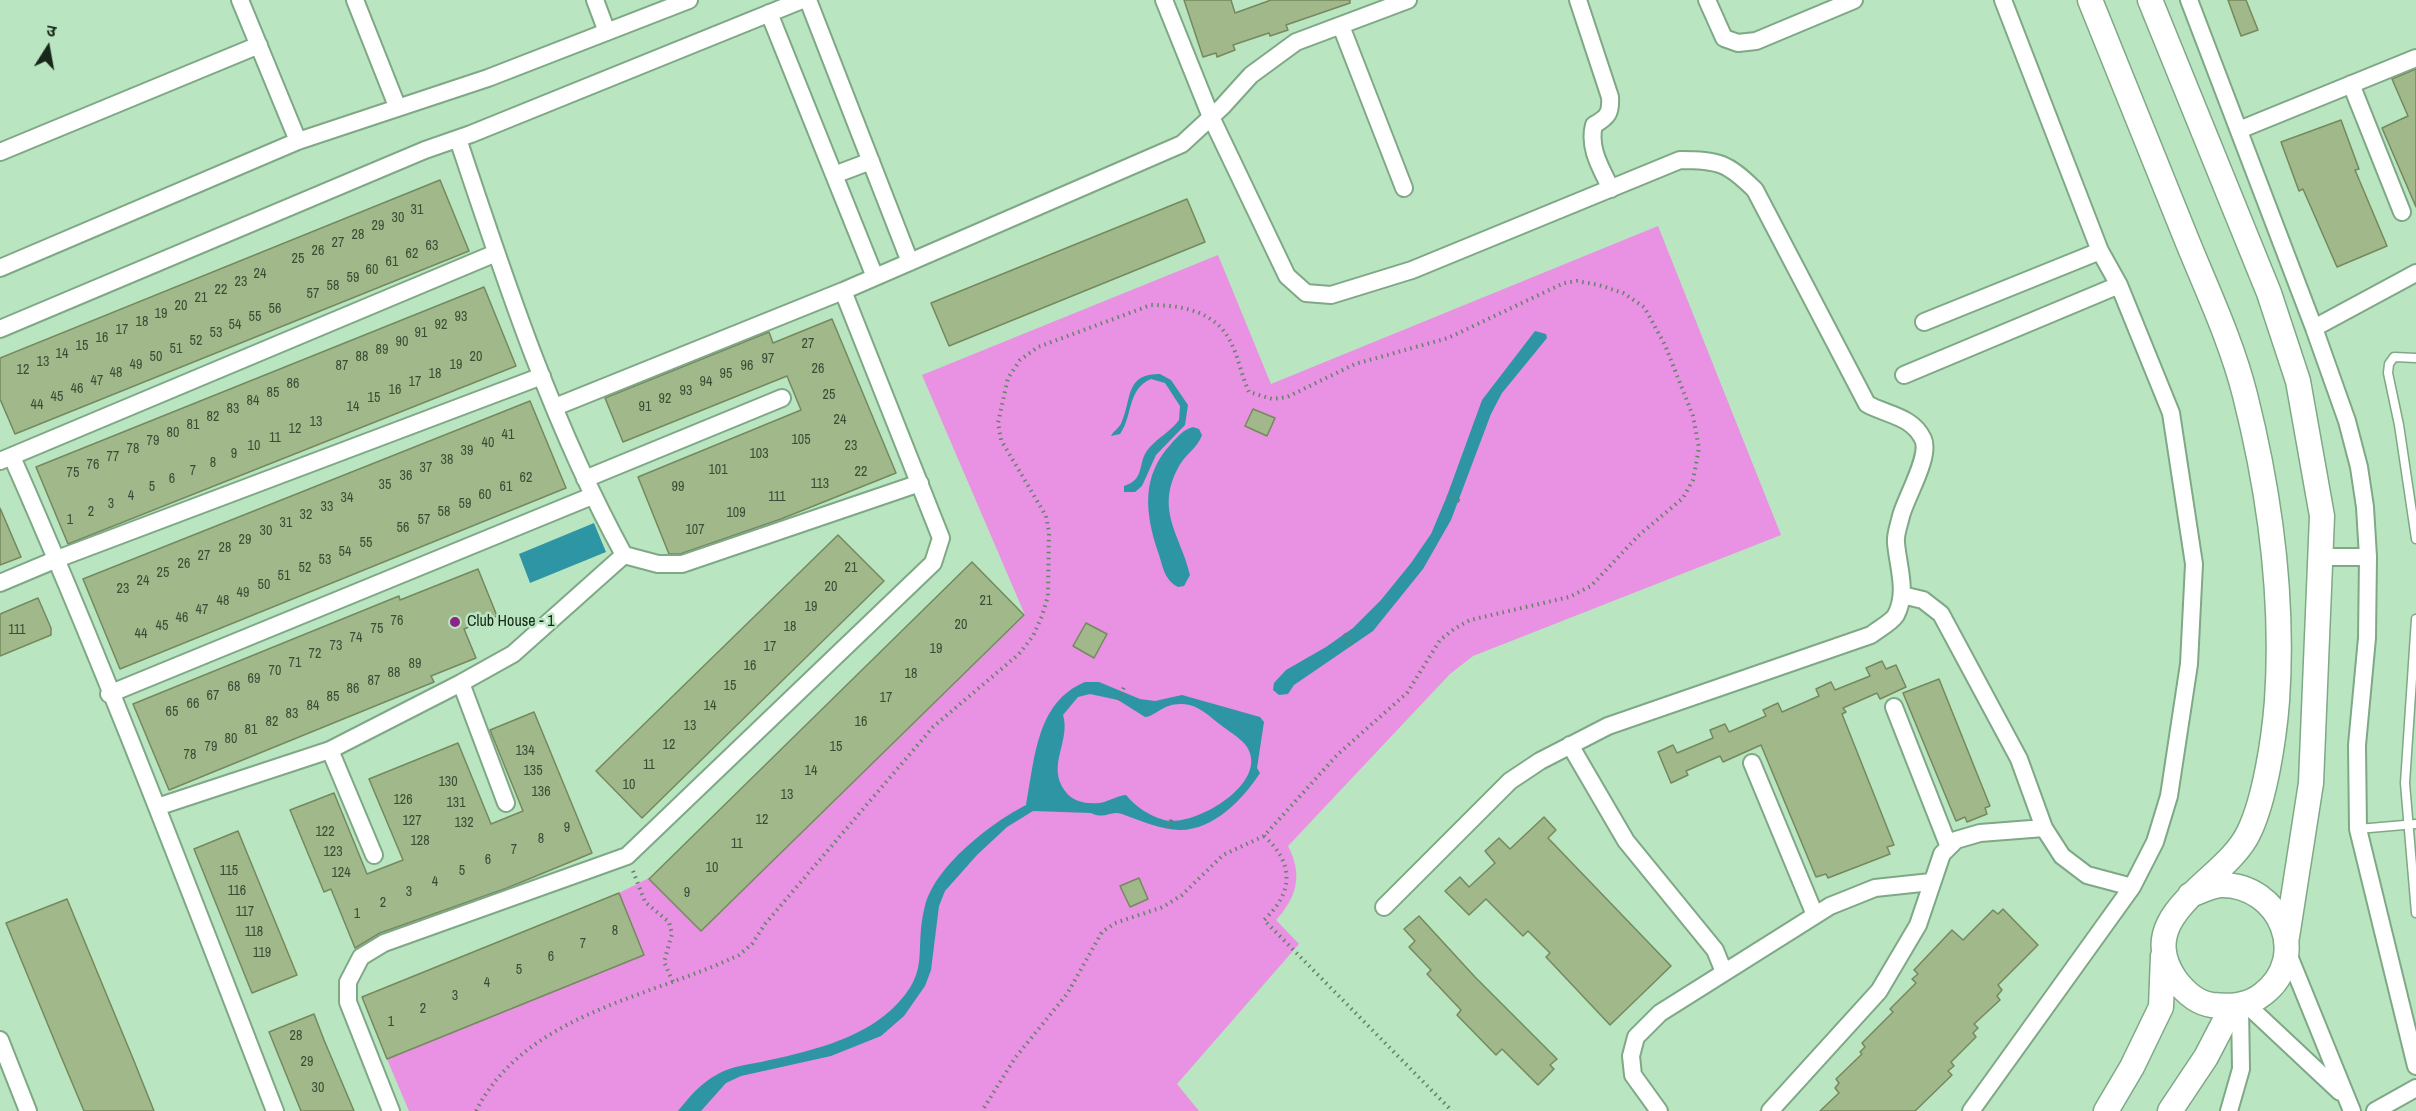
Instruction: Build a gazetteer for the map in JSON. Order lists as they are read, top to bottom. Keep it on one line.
{"places":["Club House - 1"],"house_numbers":["31","30","29","28","27","63","26","62","25","61","60","24","59","23","58","22","57","21","20","56","19","55","93","18","54","92","17","53","91","16","52","90","27","15","51","89","14","50","88","20","97","13","49","19","87","96","26","12","48","18","95","47","17","94","86","46","16","93","85","25","45","15","92","84","44","14","91","83","82","24","13","81","12","80","41","11","105","79","40","10","23","78","39","9","103","77","38","8","76","37","101","7","22","75","36","62","6","113","35","5","61","99","60","4","111","34","3","59","33","2","58","109","32","1","57","31","56","107","30","29","55","28","54","27","53","26","52","21","25","51","24","50","20","23","49","48","21","19","47","46","76","20","45","18","75","111","44","74","73","17","19","72","71","89","16","70","88","18","69","87","15","68","86","67","85","17","66","84","14","65","83","82","16","13","81","80","12","79","15","134","78","11","135","14","130","10","136","13","126","131","12","127","132","9","122","8","128","11","7","123","6","10","115","5","124","4","116","3","9","2","117","1","8","118","7","119","6","5","4","3","2","1","28","29","30"],"north":"top"}
